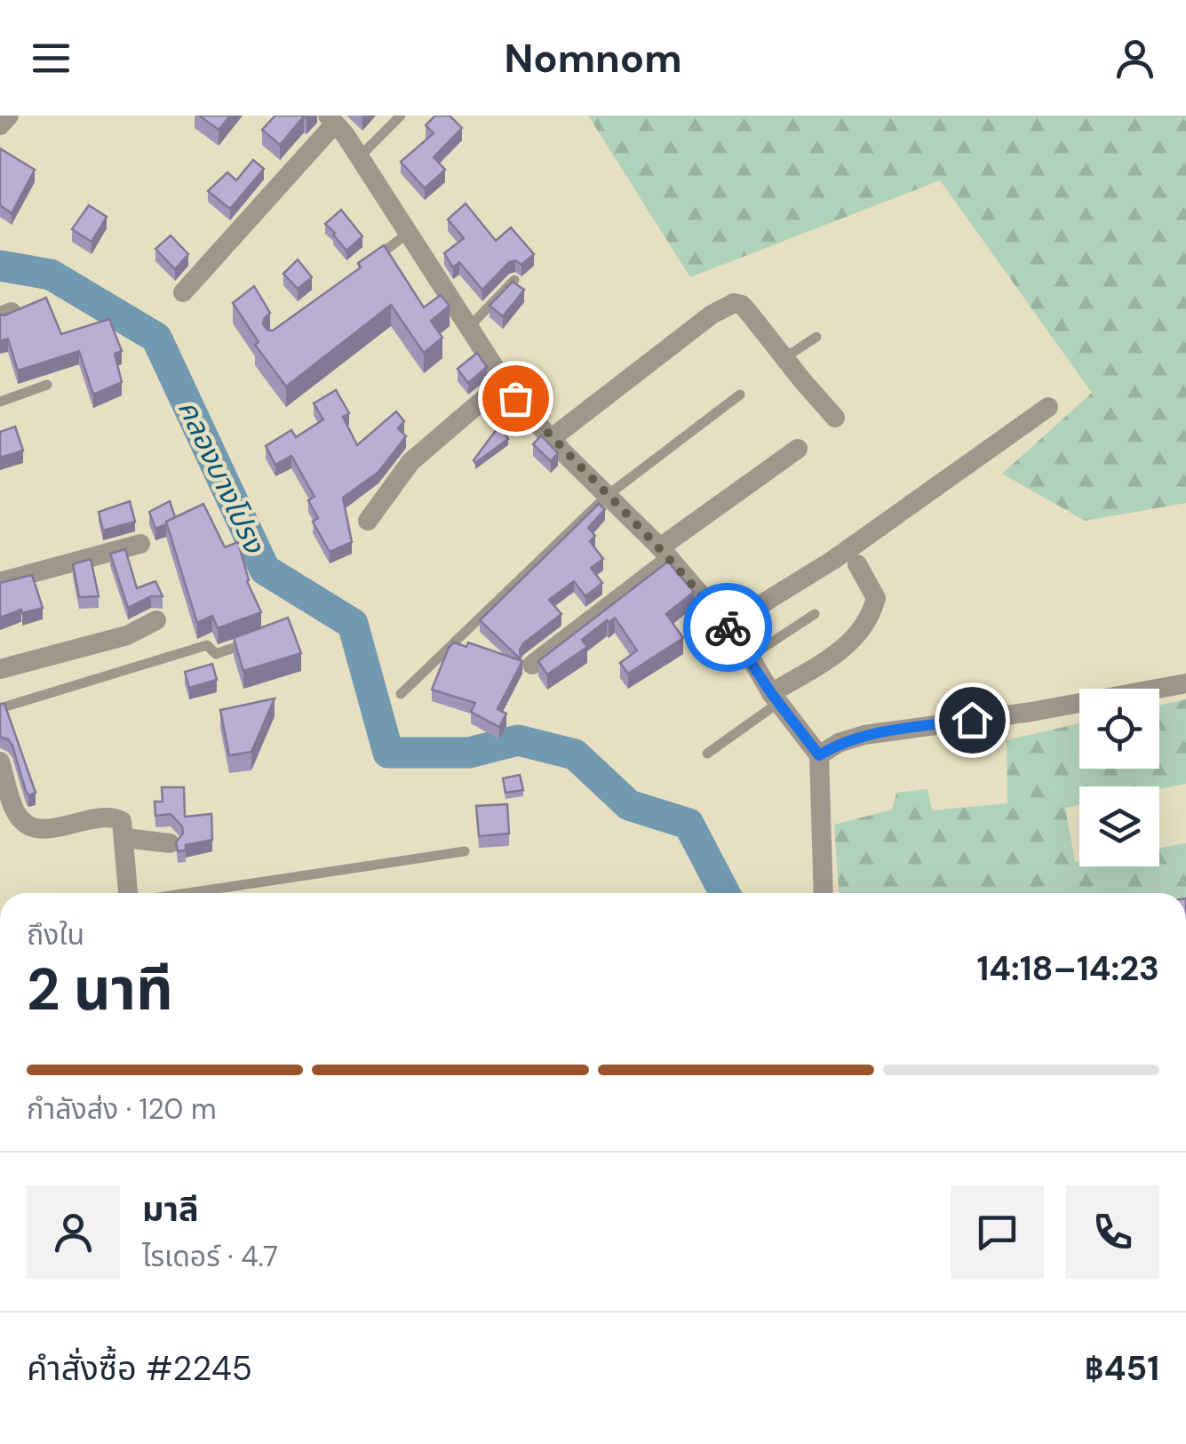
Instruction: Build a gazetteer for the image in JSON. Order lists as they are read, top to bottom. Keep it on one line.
{"water":["คลองบางโปรง"],"page":{"header":"Nomnom","heading":["2 นาที","ถึงใน","14:18–14:23"],"panel":["มาลี","ไรเดอร์ · 4.7","คำสั่งซื้อ #2245","฿451"],"bar":"กำลังส่ง · 120 m"}}
